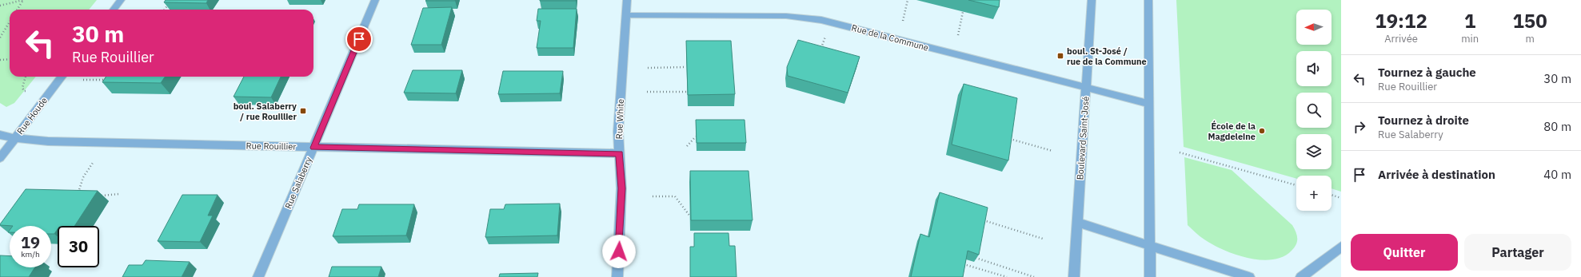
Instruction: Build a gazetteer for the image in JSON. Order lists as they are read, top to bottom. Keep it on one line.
{"streets":{"street":["Rue de la Commune","Rue Houde","Rue White","Boulevard Saint-José","Rue Rouillier","Rue Salaberry"]},"crossings":[["Rue de la Commune","Rue White"],["Rue de la Commune","Boulevard Saint-José"],["Rue Houde","Rue Rouillier"],["Rue White","Rue Rouillier"],["Rue Rouillier","Rue Salaberry"]],"places":{"transit":["boul. St-José / rue de la Commune","boul. Salaberry / rue Rouillier"],"other":["École de la Magdeleine"]},"north":"left","page":{"eta":["19:12","Arrivée","1","min","150","m"],"map_buttons":"+","turn":["30 m","Rue Rouillier"],"list":[{"name":"Tournez à gauche","note":"Rue Rouillier","value":"30 m"},{"name":"Tournez à droite","note":"Rue Salaberry","value":"80 m"},{"name":"Arrivée à destination","value":"40 m"}],"speed":"19 km/h","limit":"30","buttons":["Quitter","Partager"]}}
